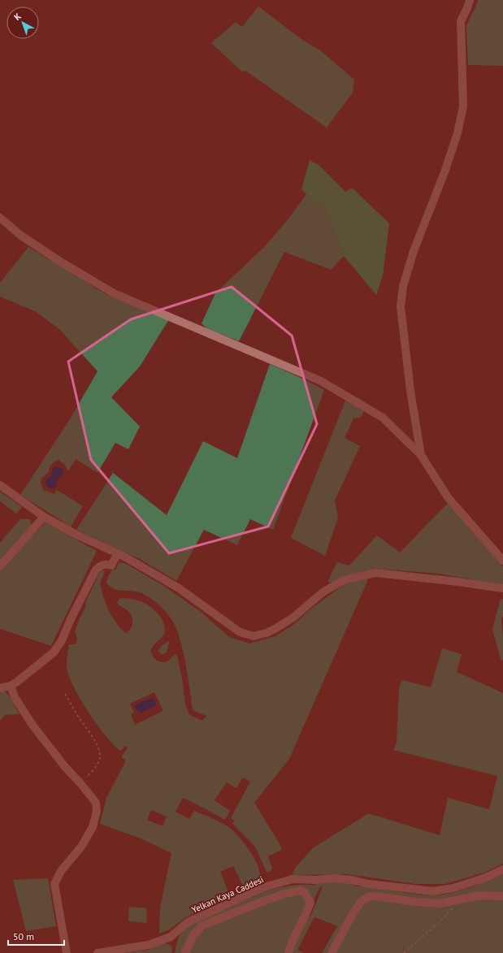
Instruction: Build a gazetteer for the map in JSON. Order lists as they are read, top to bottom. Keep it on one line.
{"streets":{"street":["Yelkan Kaya Caddesi"]},"scale_bar":"50 m","north":"top left"}
